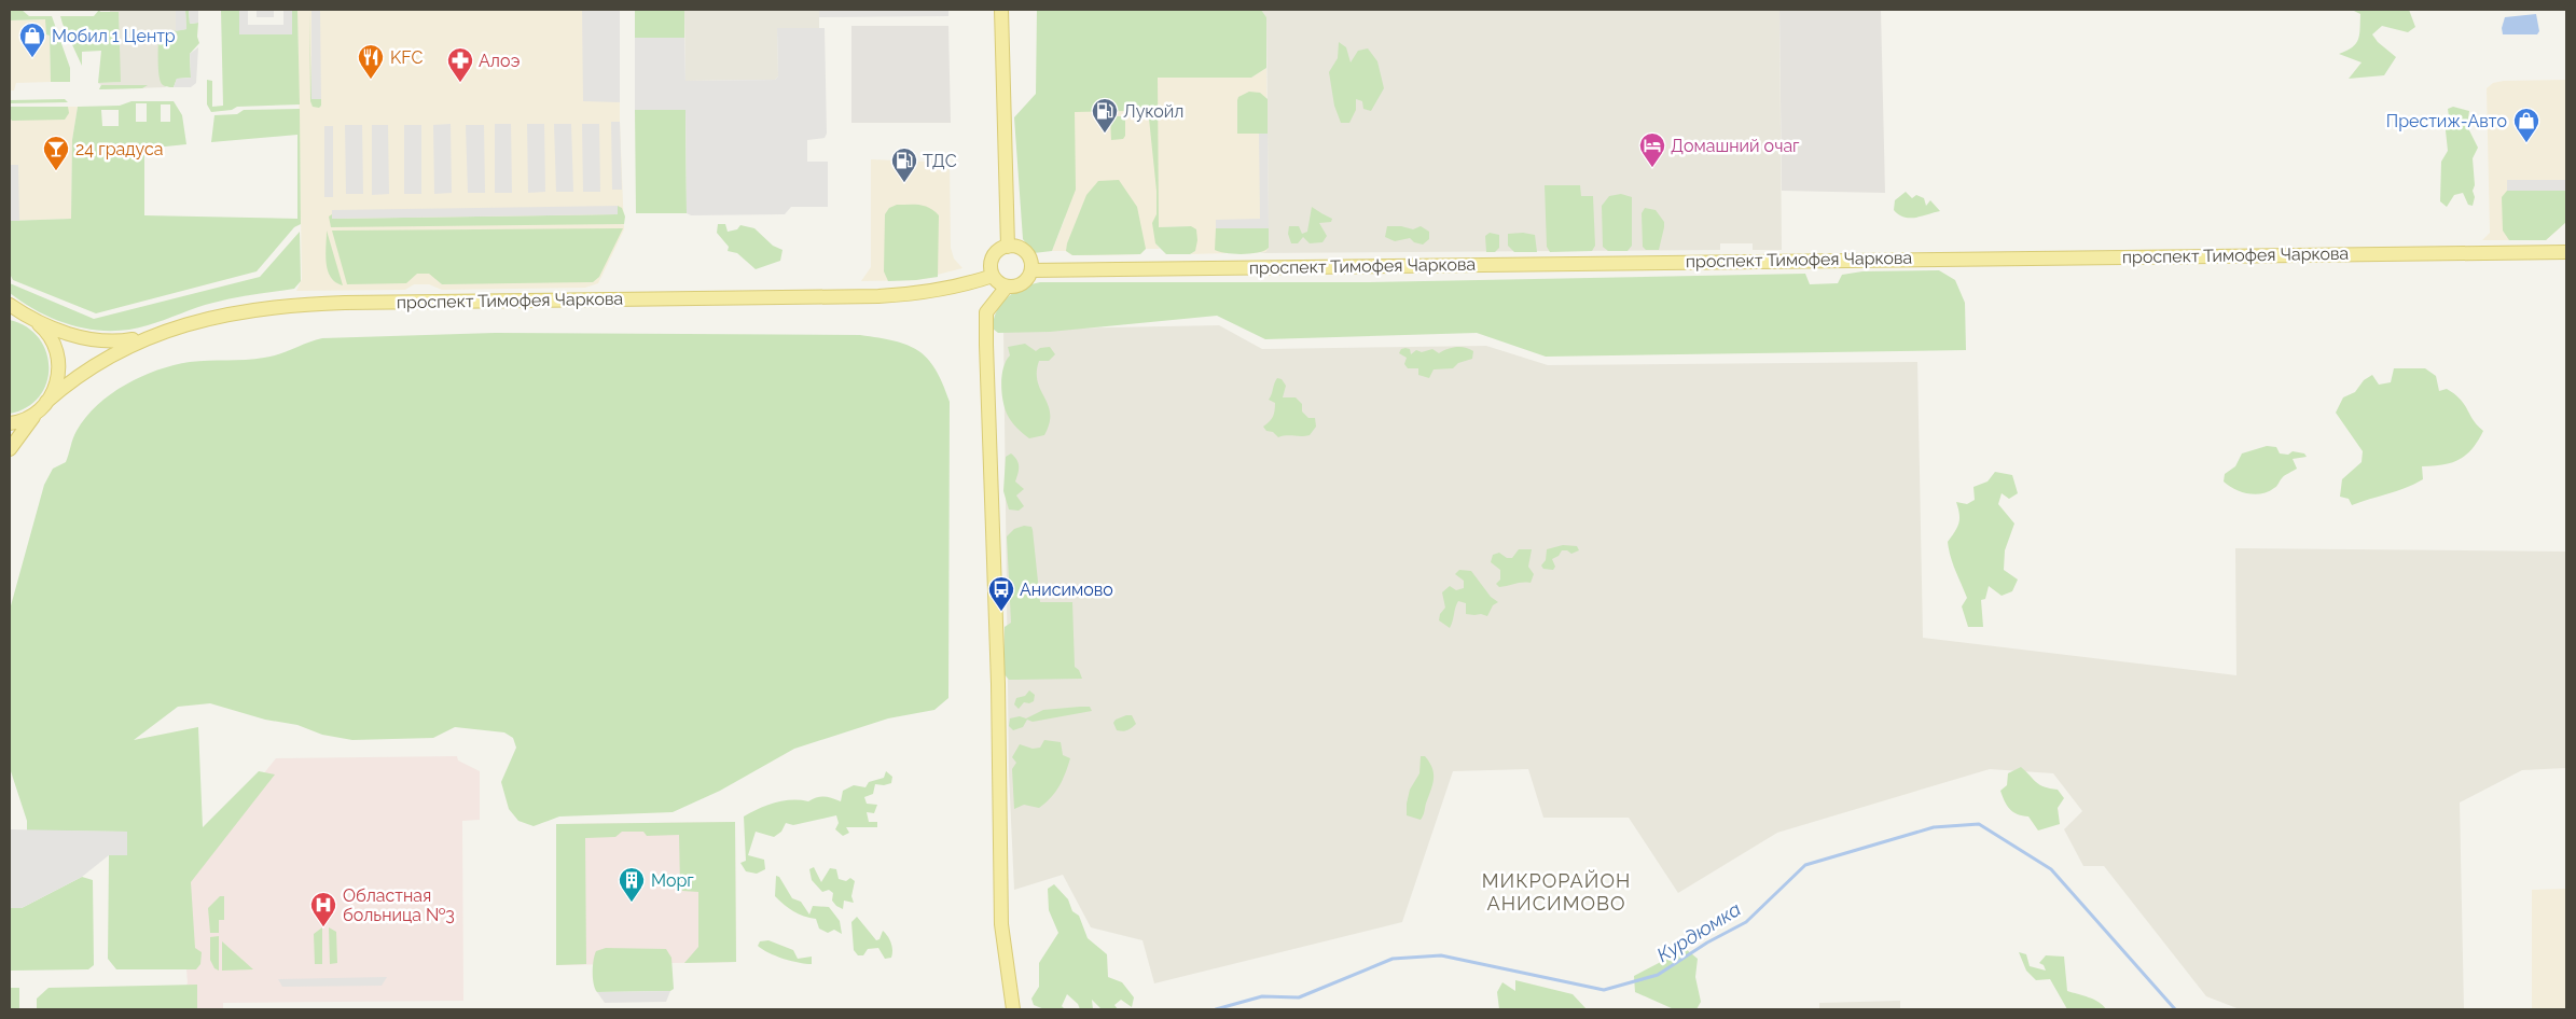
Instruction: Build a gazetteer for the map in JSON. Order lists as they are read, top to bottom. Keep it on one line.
{"streets":{"main road":["проспект Тимофея Чаркова"]},"districts":["МИКРОРАЙОН АНИСИМОВО"],"water":["Курдюмка"],"places":{"shop":["Мобил 1 Центр","Престиж-Авто"],"restaurant":["KFC"],"pharmacy":["Алоэ"],"fuel station":["Лукойл","ТДС"],"hotel":["Домашний очаг"],"bar":["24 градуса"],"bus stop":["Анисимово"],"building":["Морг"],"hospital":["Областная больница №3"]}}
